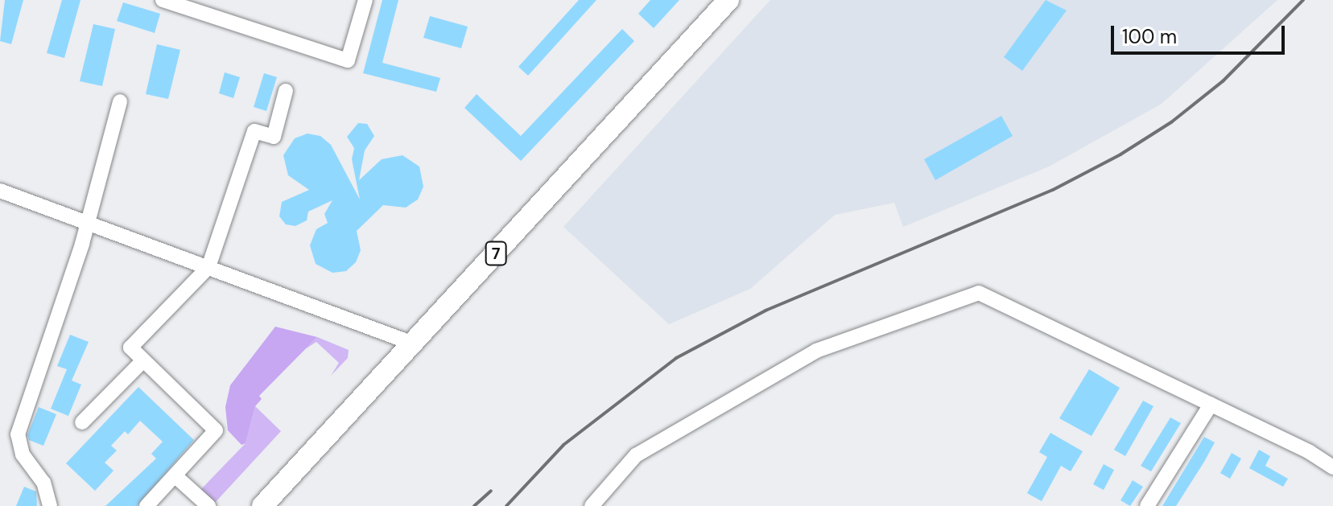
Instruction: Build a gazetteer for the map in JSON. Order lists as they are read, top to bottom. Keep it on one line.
{"streets":{"highway":["7"]},"scale_bar":"100 m"}
